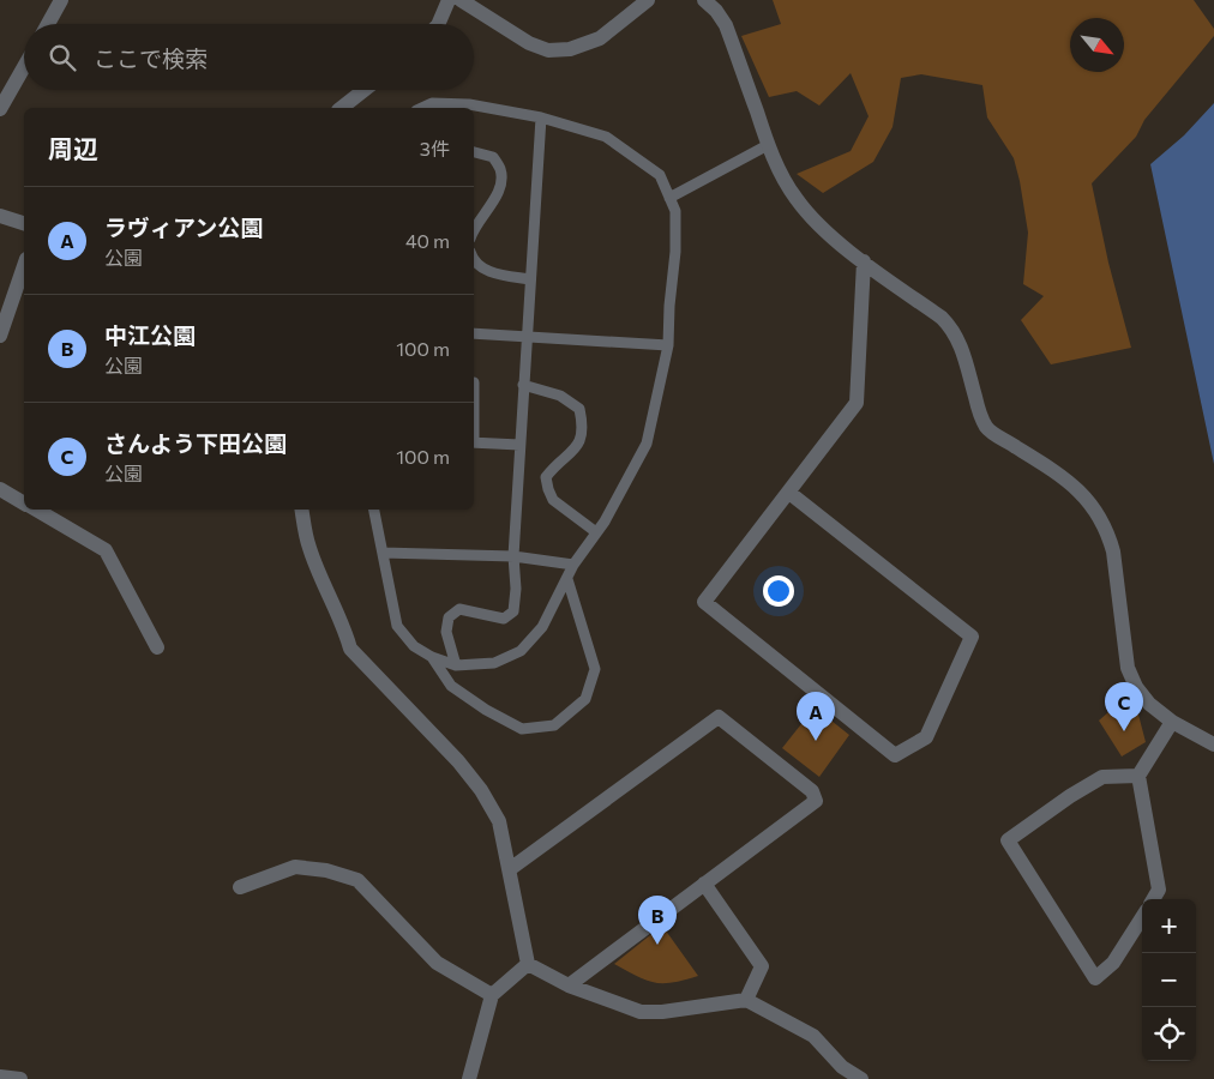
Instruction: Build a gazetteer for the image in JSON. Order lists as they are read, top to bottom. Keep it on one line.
{"north":"bottom right","page":{"search":"ここで検索","heading":["周辺","3件"],"list":[{"mark":"A","name":"ラヴィアン公園","note":"公園","value":"40 m"},{"mark":"B","name":"中江公園","note":"公園","value":"100 m"},{"mark":"C","name":"さんよう下田公園","note":"公園","value":"100 m"}],"pins":["C","A","B"],"map_buttons":["+","−"]}}
